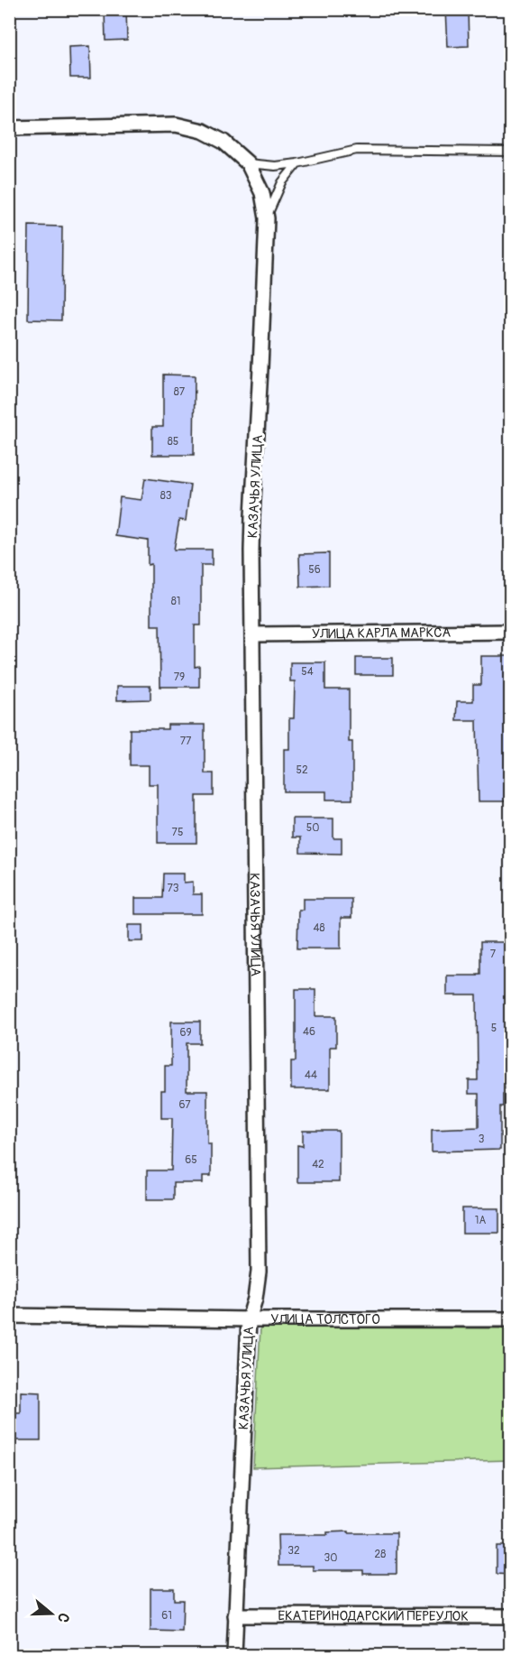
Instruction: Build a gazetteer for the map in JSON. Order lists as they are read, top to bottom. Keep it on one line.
{"streets":{"street":["КАЗАЧЬЯ УЛИЦА","УЛИЦА КАРЛА МАРКСА","УЛИЦА ТОЛСТОГО","ЕКАТЕРИНОДАРСКИЙ ПЕРЕУЛОК"]},"crossings":[["КАЗАЧЬЯ УЛИЦА","УЛИЦА КАРЛА МАРКСА"],["КАЗАЧЬЯ УЛИЦА","УЛИЦА ТОЛСТОГО"],["КАЗАЧЬЯ УЛИЦА","ЕКАТЕРИНОДАРСКИЙ ПЕРЕУЛОК"]],"house_numbers":["87","85","83","56","81","54","79","77","52","50","75","73","48","7","5","46","69","44","67","3","65","42","1А","32","28","30","61"],"north":"right"}
